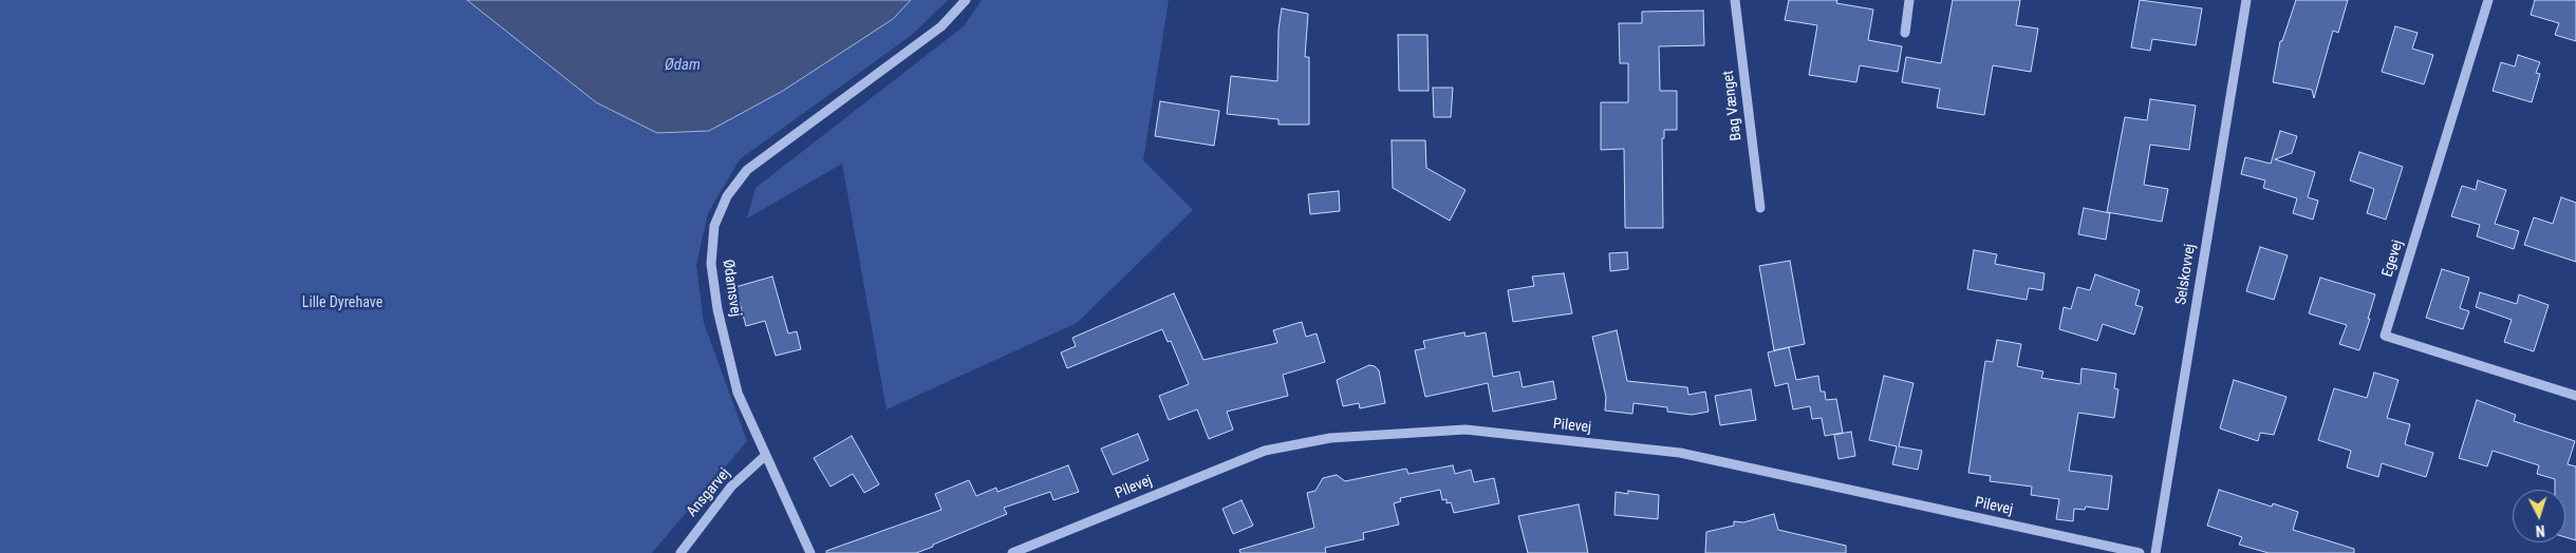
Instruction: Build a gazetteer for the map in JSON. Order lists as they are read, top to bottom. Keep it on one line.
{"streets":{"street":["Bag Vænget","Egevej","Selskovvej","Ødamsvej","Pilevej","Ansgarvej"]},"crossings":[["Ødamsvej","Ansgarvej"]],"water":["Ødam"],"parks":["Lille Dyrehave"],"north":"bottom"}
